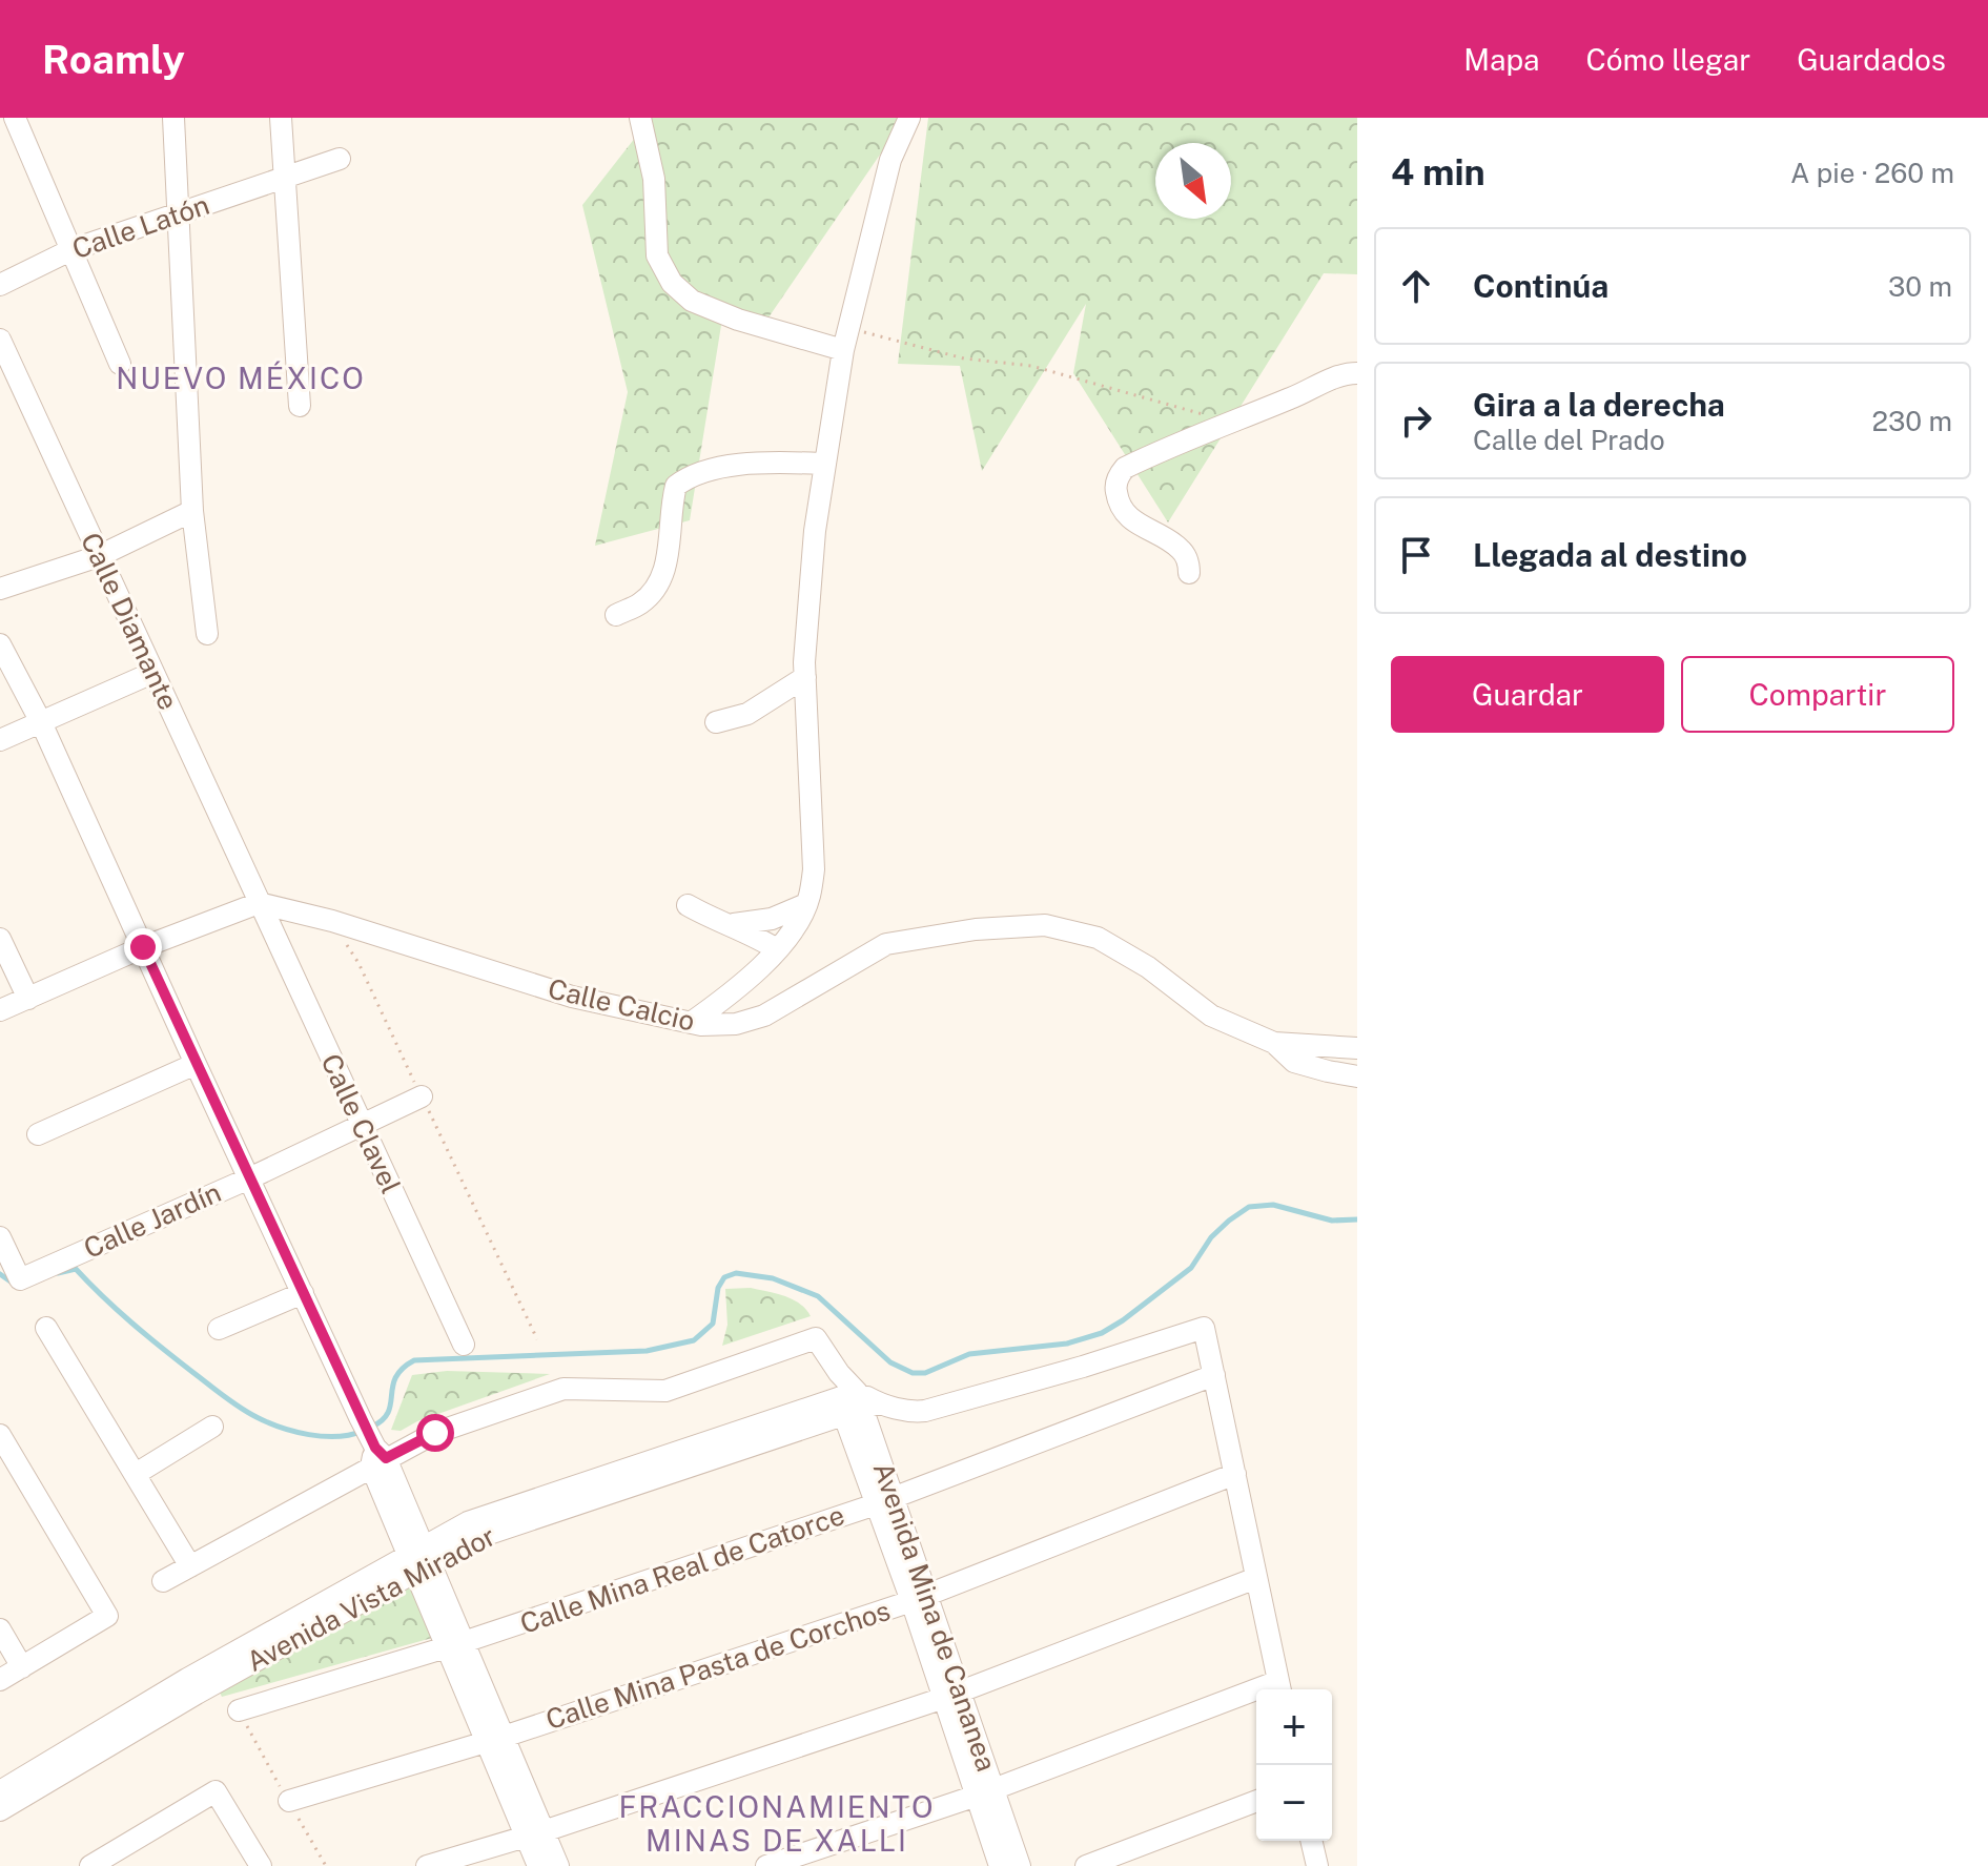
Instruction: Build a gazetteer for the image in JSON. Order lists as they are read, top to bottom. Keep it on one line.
{"streets":{"street":["Calle Latón","Calle Diamante","Calle Calcio","Calle Clavel","Calle Jardín","Calle Mina Real de Catorce","Avenida Vista Mirador","Avenida Mina de Cananea","Calle Mina Pasta de Corchos"]},"crossings":[["Calle Diamante","Calle Calcio"],["Calle Diamante","Calle Clavel"],["Calle Calcio","Calle Clavel"],["Calle Clavel","Calle Jardín"],["Calle Mina Real de Catorce","Avenida Mina de Cananea"],["Avenida Vista Mirador","Avenida Mina de Cananea"],["Avenida Mina de Cananea","Calle Mina Pasta de Corchos"]],"districts":["NUEVO MÉXICO","FRACCIONAMIENTO MINAS DE XALLI"],"north":"bottom right","page":{"header":"Roamly","nav":["Mapa","Cómo llegar","Guardados"],"heading":["4 min","A pie · 260 m"],"list":[["Continúa","30 m"],["Gira a la derecha","Calle del Prado","230 m"],"Llegada al destino"],"buttons":["Guardar","Compartir"],"map_buttons":["+","−"]}}
